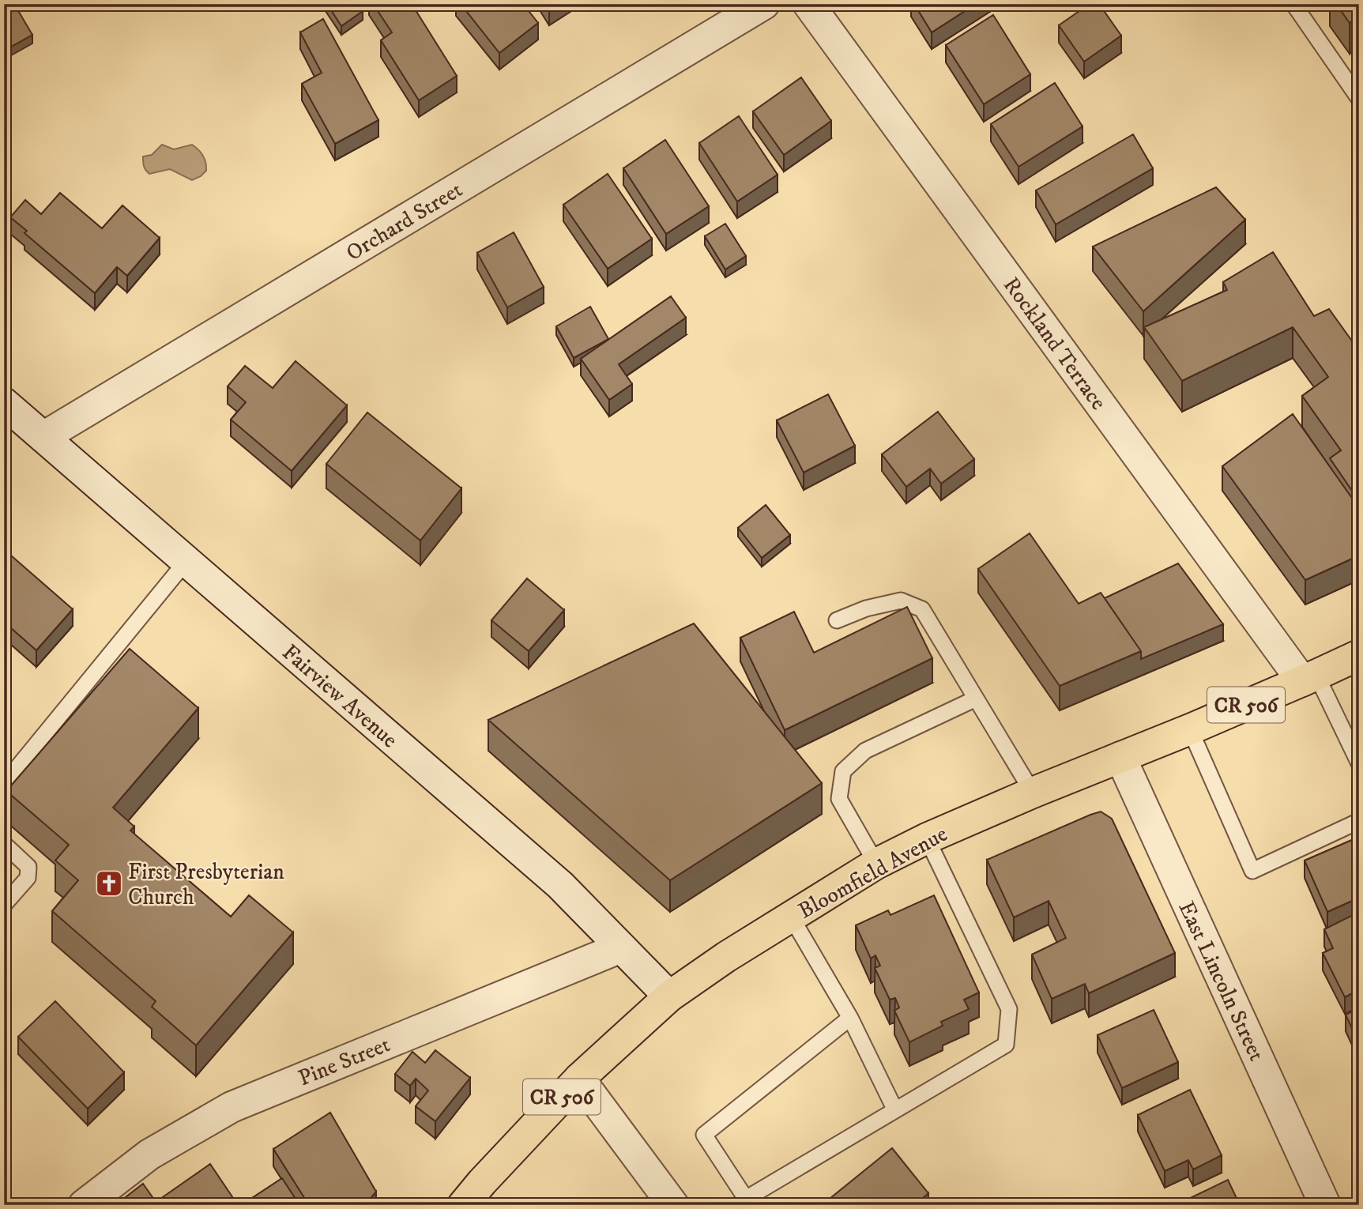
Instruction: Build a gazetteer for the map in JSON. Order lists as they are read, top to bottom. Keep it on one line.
{"streets":{"main road":["CR 506","Bloomfield Avenue"],"street":["Orchard Street","Rockland Terrace","Fairview Avenue","East Lincoln Street","Pine Street"]},"crossings":[["Orchard Street","Fairview Avenue"],["Rockland Terrace","Bloomfield Avenue"],["Fairview Avenue","Bloomfield Avenue"],["Fairview Avenue","Pine Street"],["Bloomfield Avenue","East Lincoln Street"]],"places":{"church":["First Presbyterian Church"]}}
